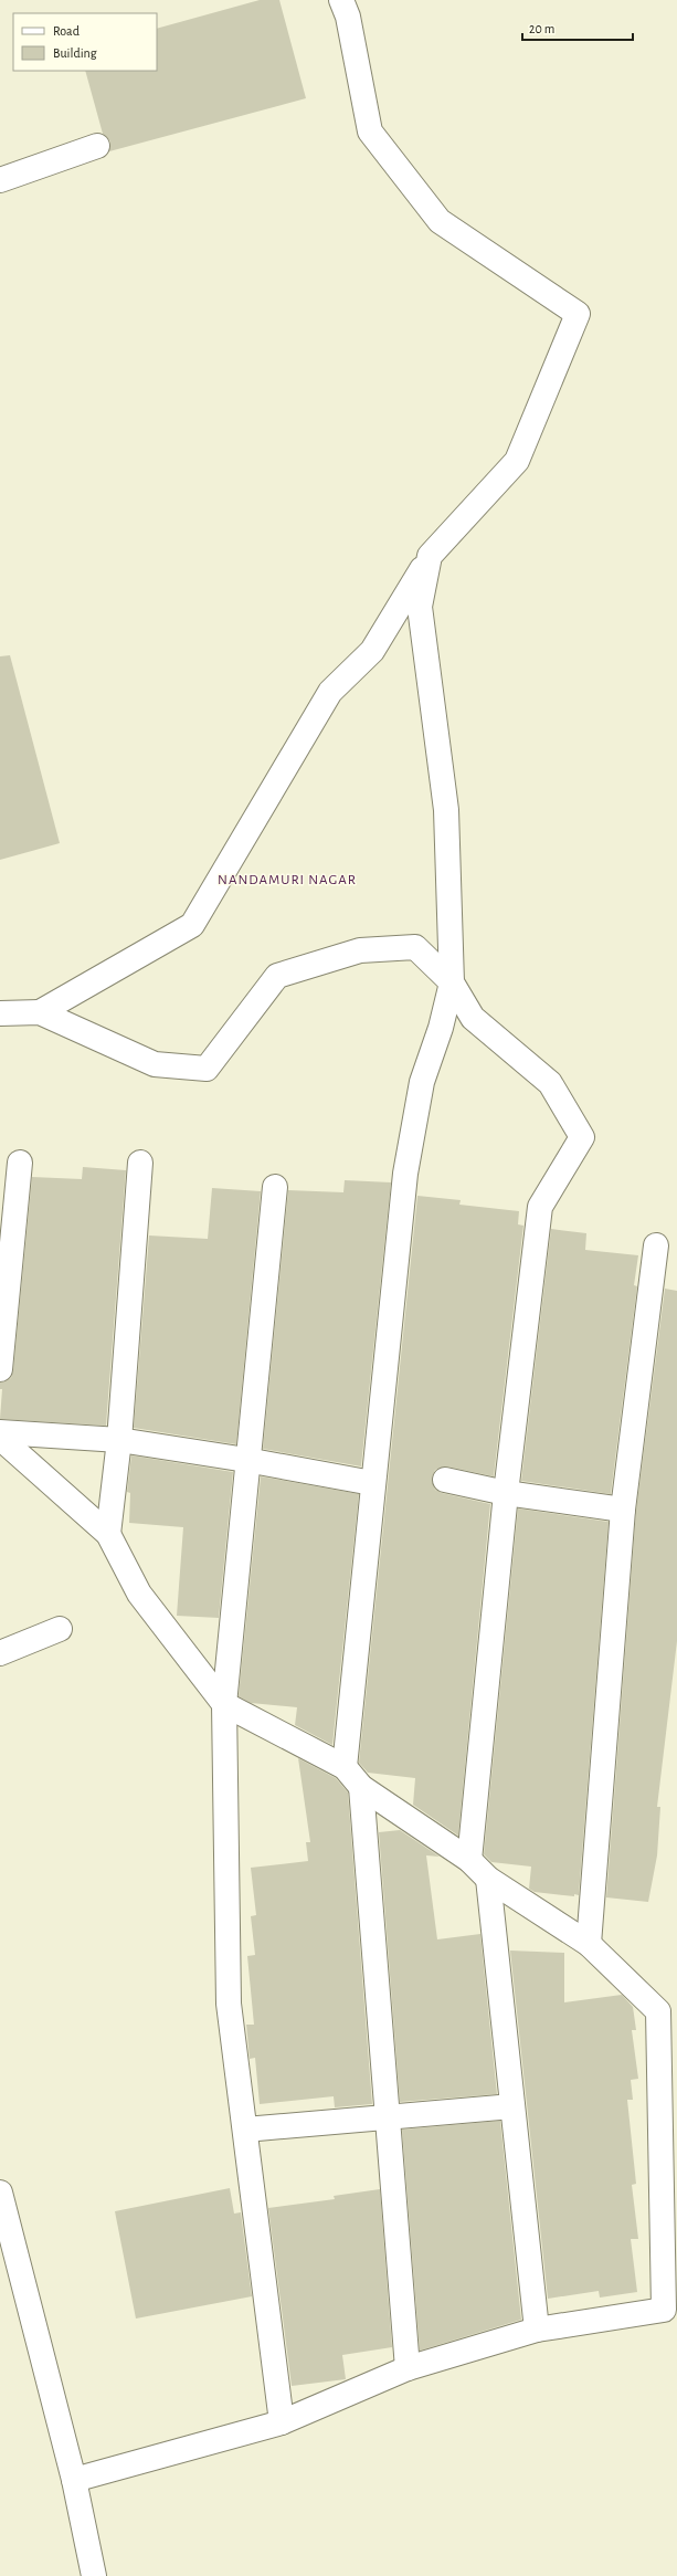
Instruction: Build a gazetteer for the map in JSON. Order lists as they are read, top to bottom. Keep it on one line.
{"districts":["NANDAMURI NAGAR"],"legend":["Road","Building"],"scale_bar":"20 m"}
